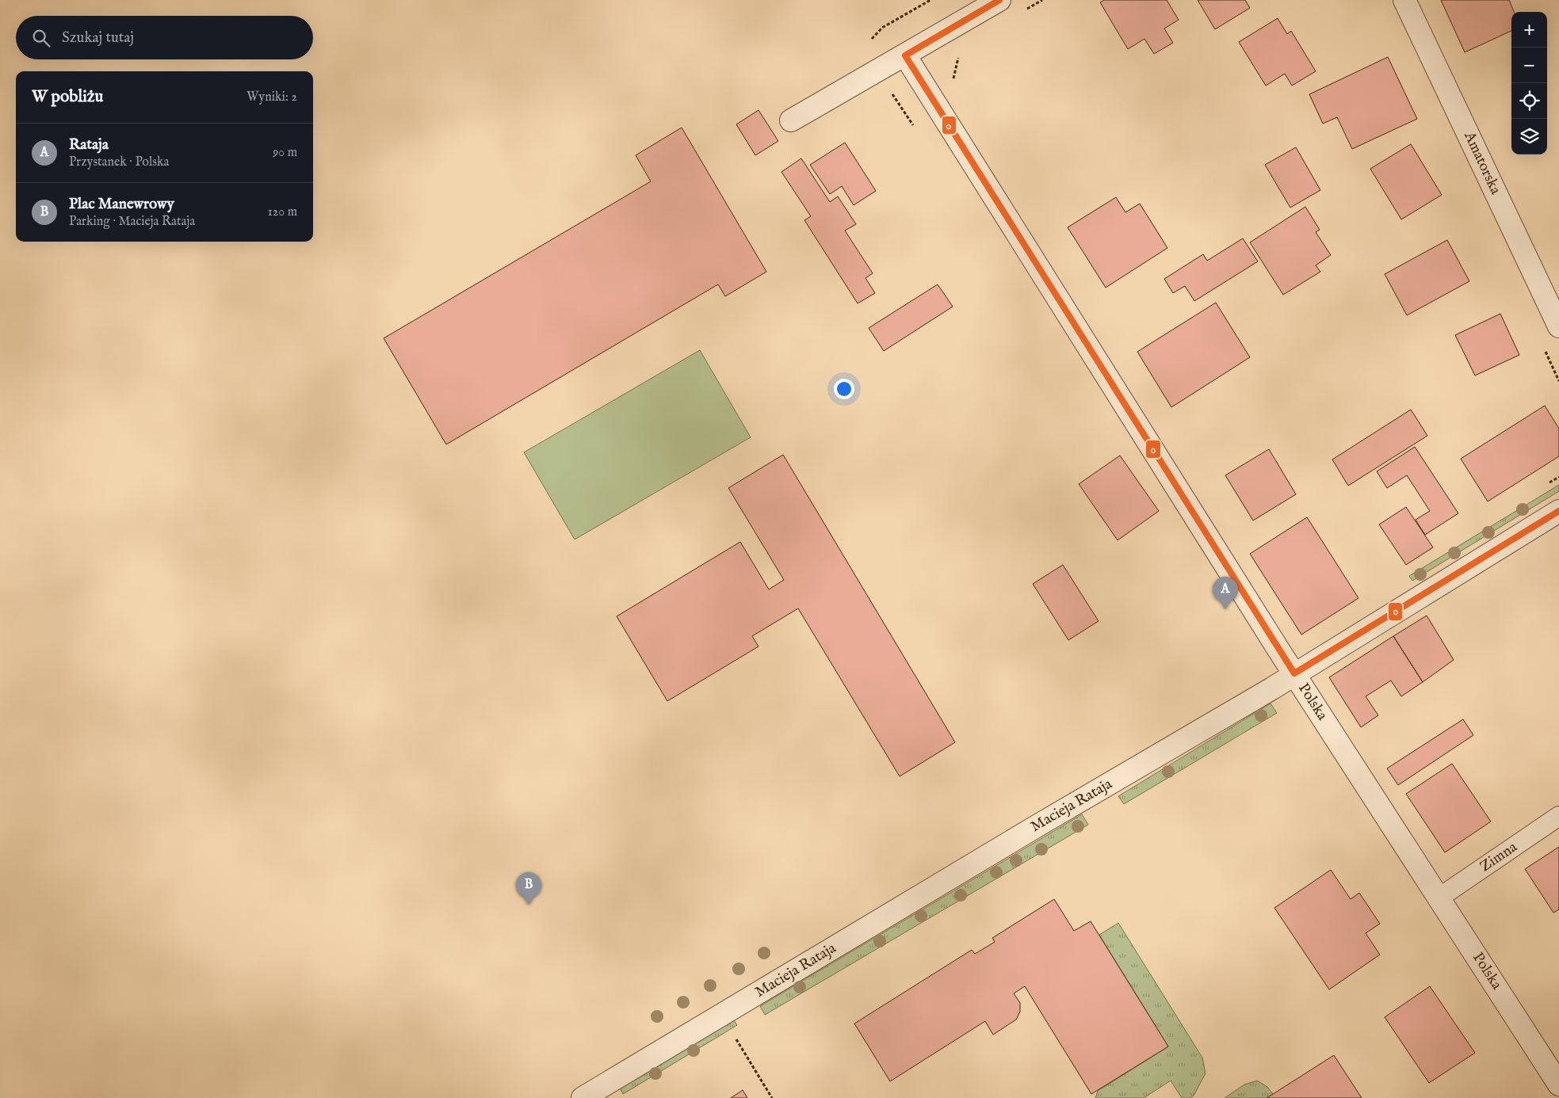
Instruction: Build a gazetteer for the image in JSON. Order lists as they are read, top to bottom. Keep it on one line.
{"streets":{"street":["Amatorska","Polska","Macieja Rataja"],"lane":["Zimna"]},"crossings":[["Polska","Macieja Rataja"],["Polska","Zimna"]],"lines":["transit line 0"],"page":{"map_buttons":["+","−"],"search":"Szukaj tutaj","heading":["W pobliżu","Wyniki: 2"],"list":[{"mark":"A","name":"Rataja","note":"Przystanek · Polska","value":"90 m"},{"mark":"B","name":"Plac Manewrowy","note":"Parking · Macieja Rataja","value":"120 m"}],"pins":["A","B"]}}
